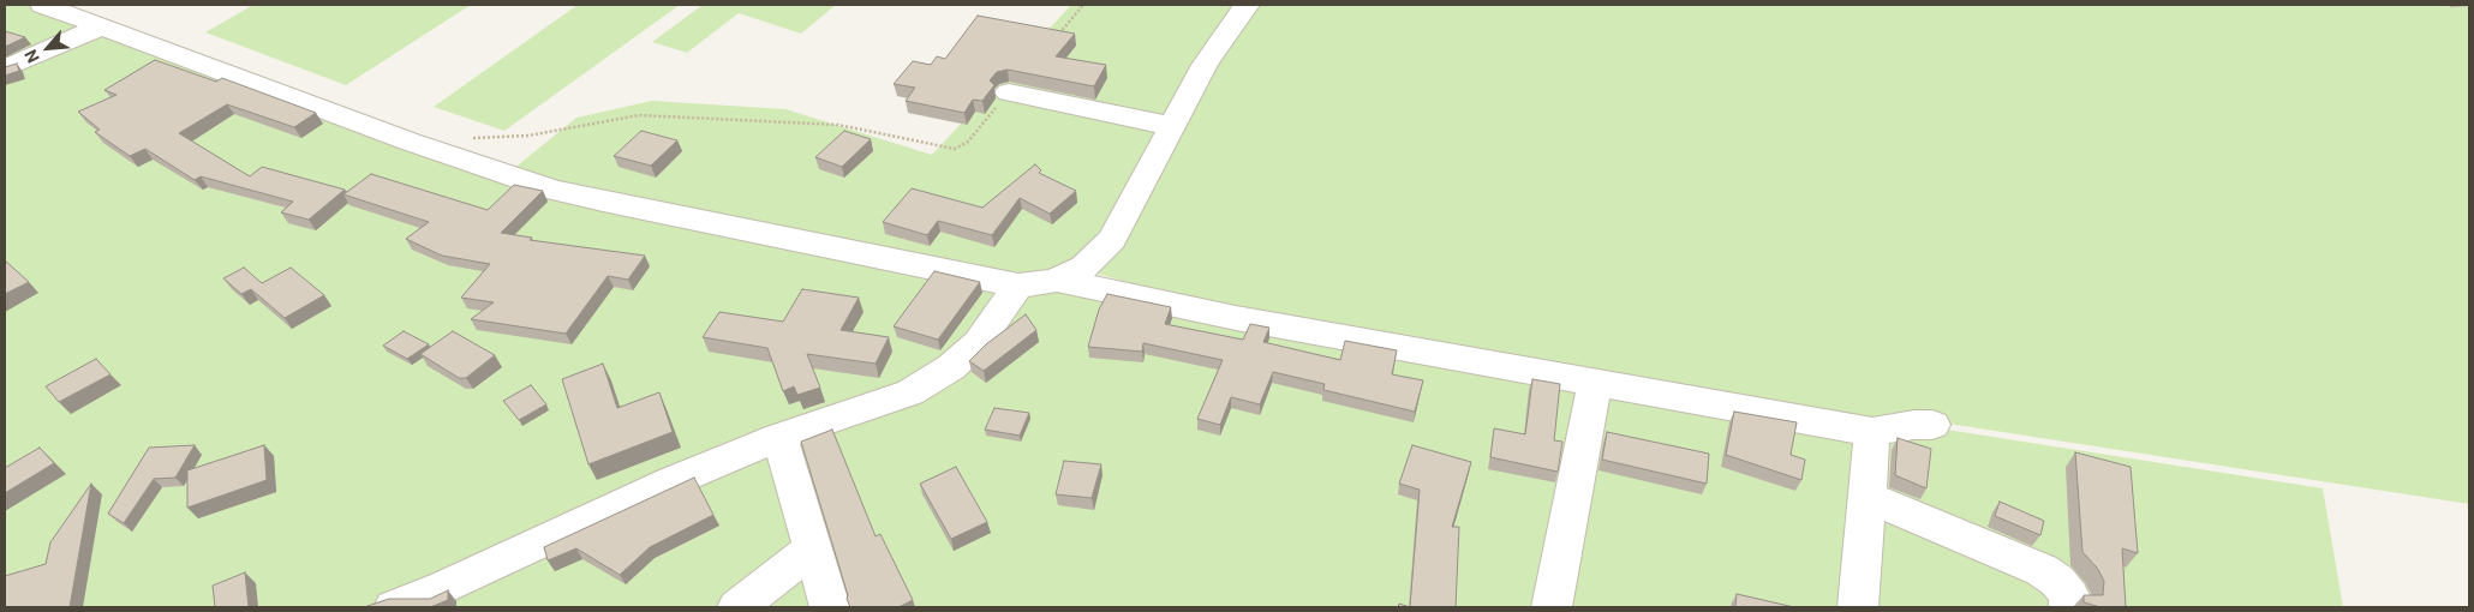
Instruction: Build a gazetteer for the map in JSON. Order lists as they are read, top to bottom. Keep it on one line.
{"north":"bottom left"}
